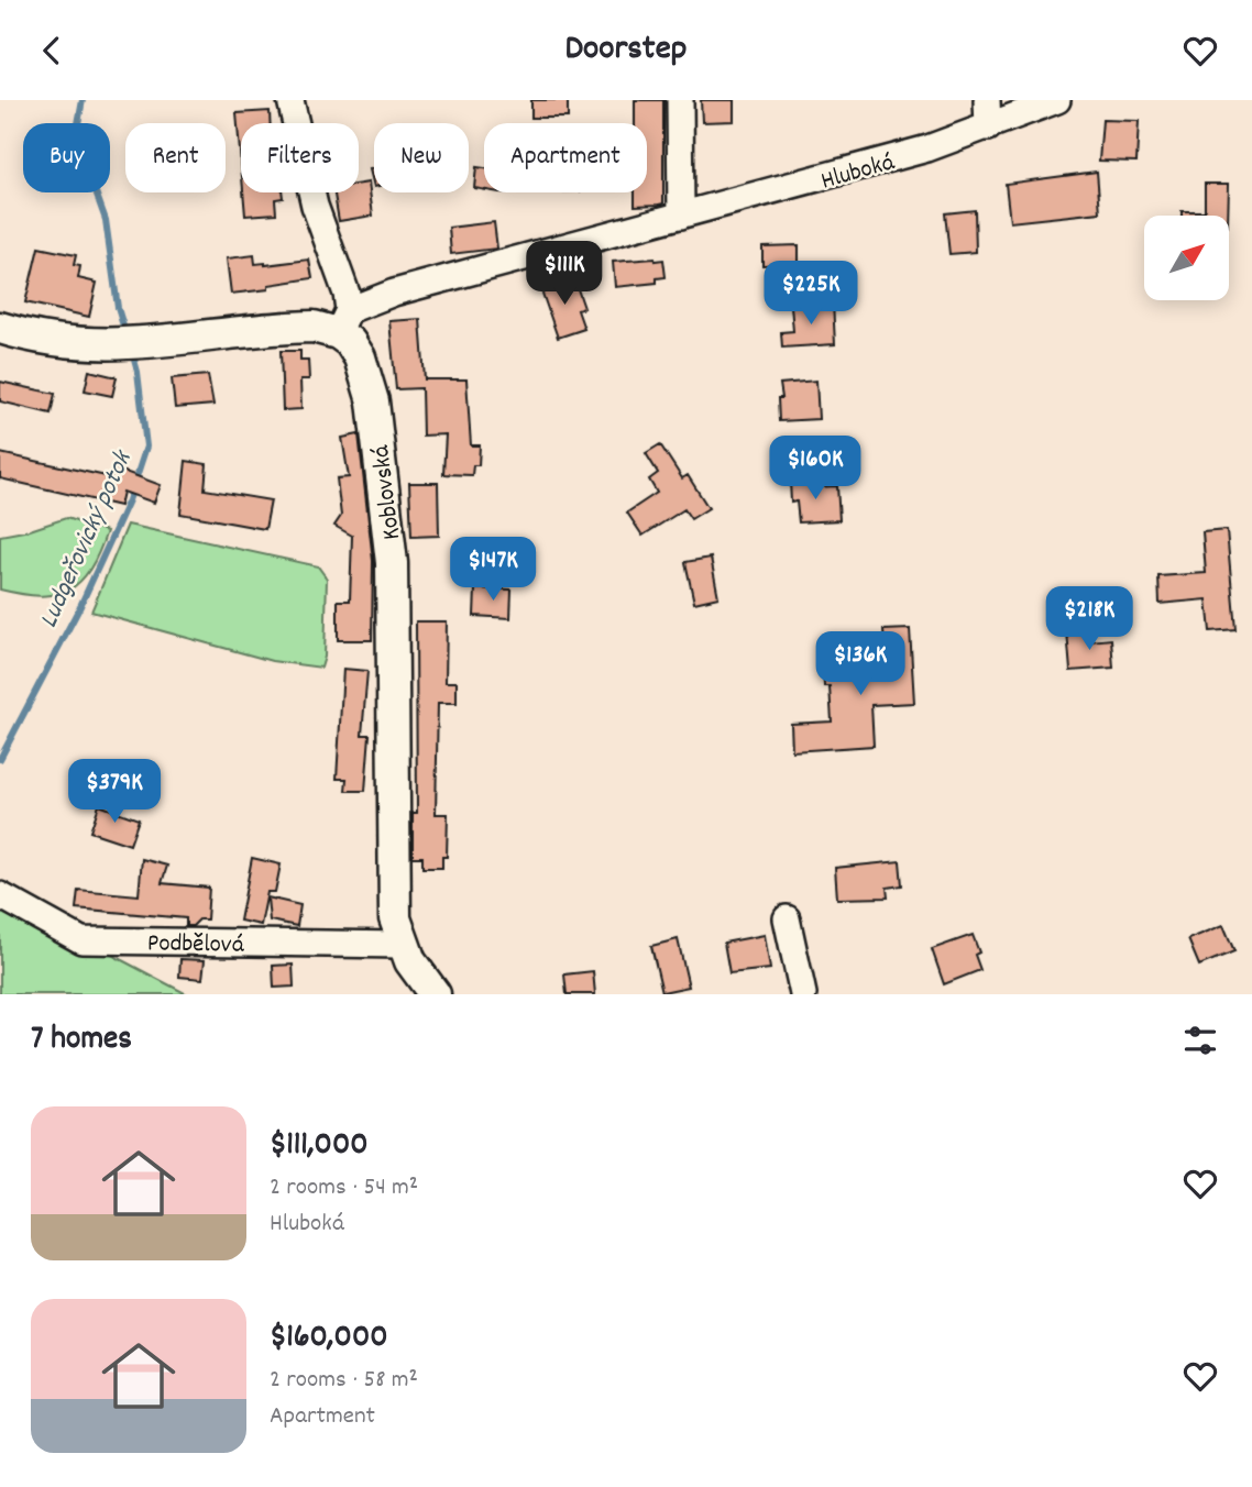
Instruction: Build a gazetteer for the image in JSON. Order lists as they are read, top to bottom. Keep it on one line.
{"streets":{"street":["Hluboká","Koblovská","Podbělová"]},"crossings":[["Hluboká","Koblovská"],["Koblovská","Podbělová"]],"water":["Ludgeřovický potok"],"north":"top right","page":{"header":"Doorstep","chip":["Buy","Rent","Filters","New","Apartment"],"price":["$111K","$225K","$160K","$147K","$218K","$136K","$379K"],"heading":"7 homes","list":[{"name":"$111,000","note":"2 rooms · 54 m² · Hluboká"},{"name":"$160,000","note":"2 rooms · 58 m² · Apartment"}]}}
